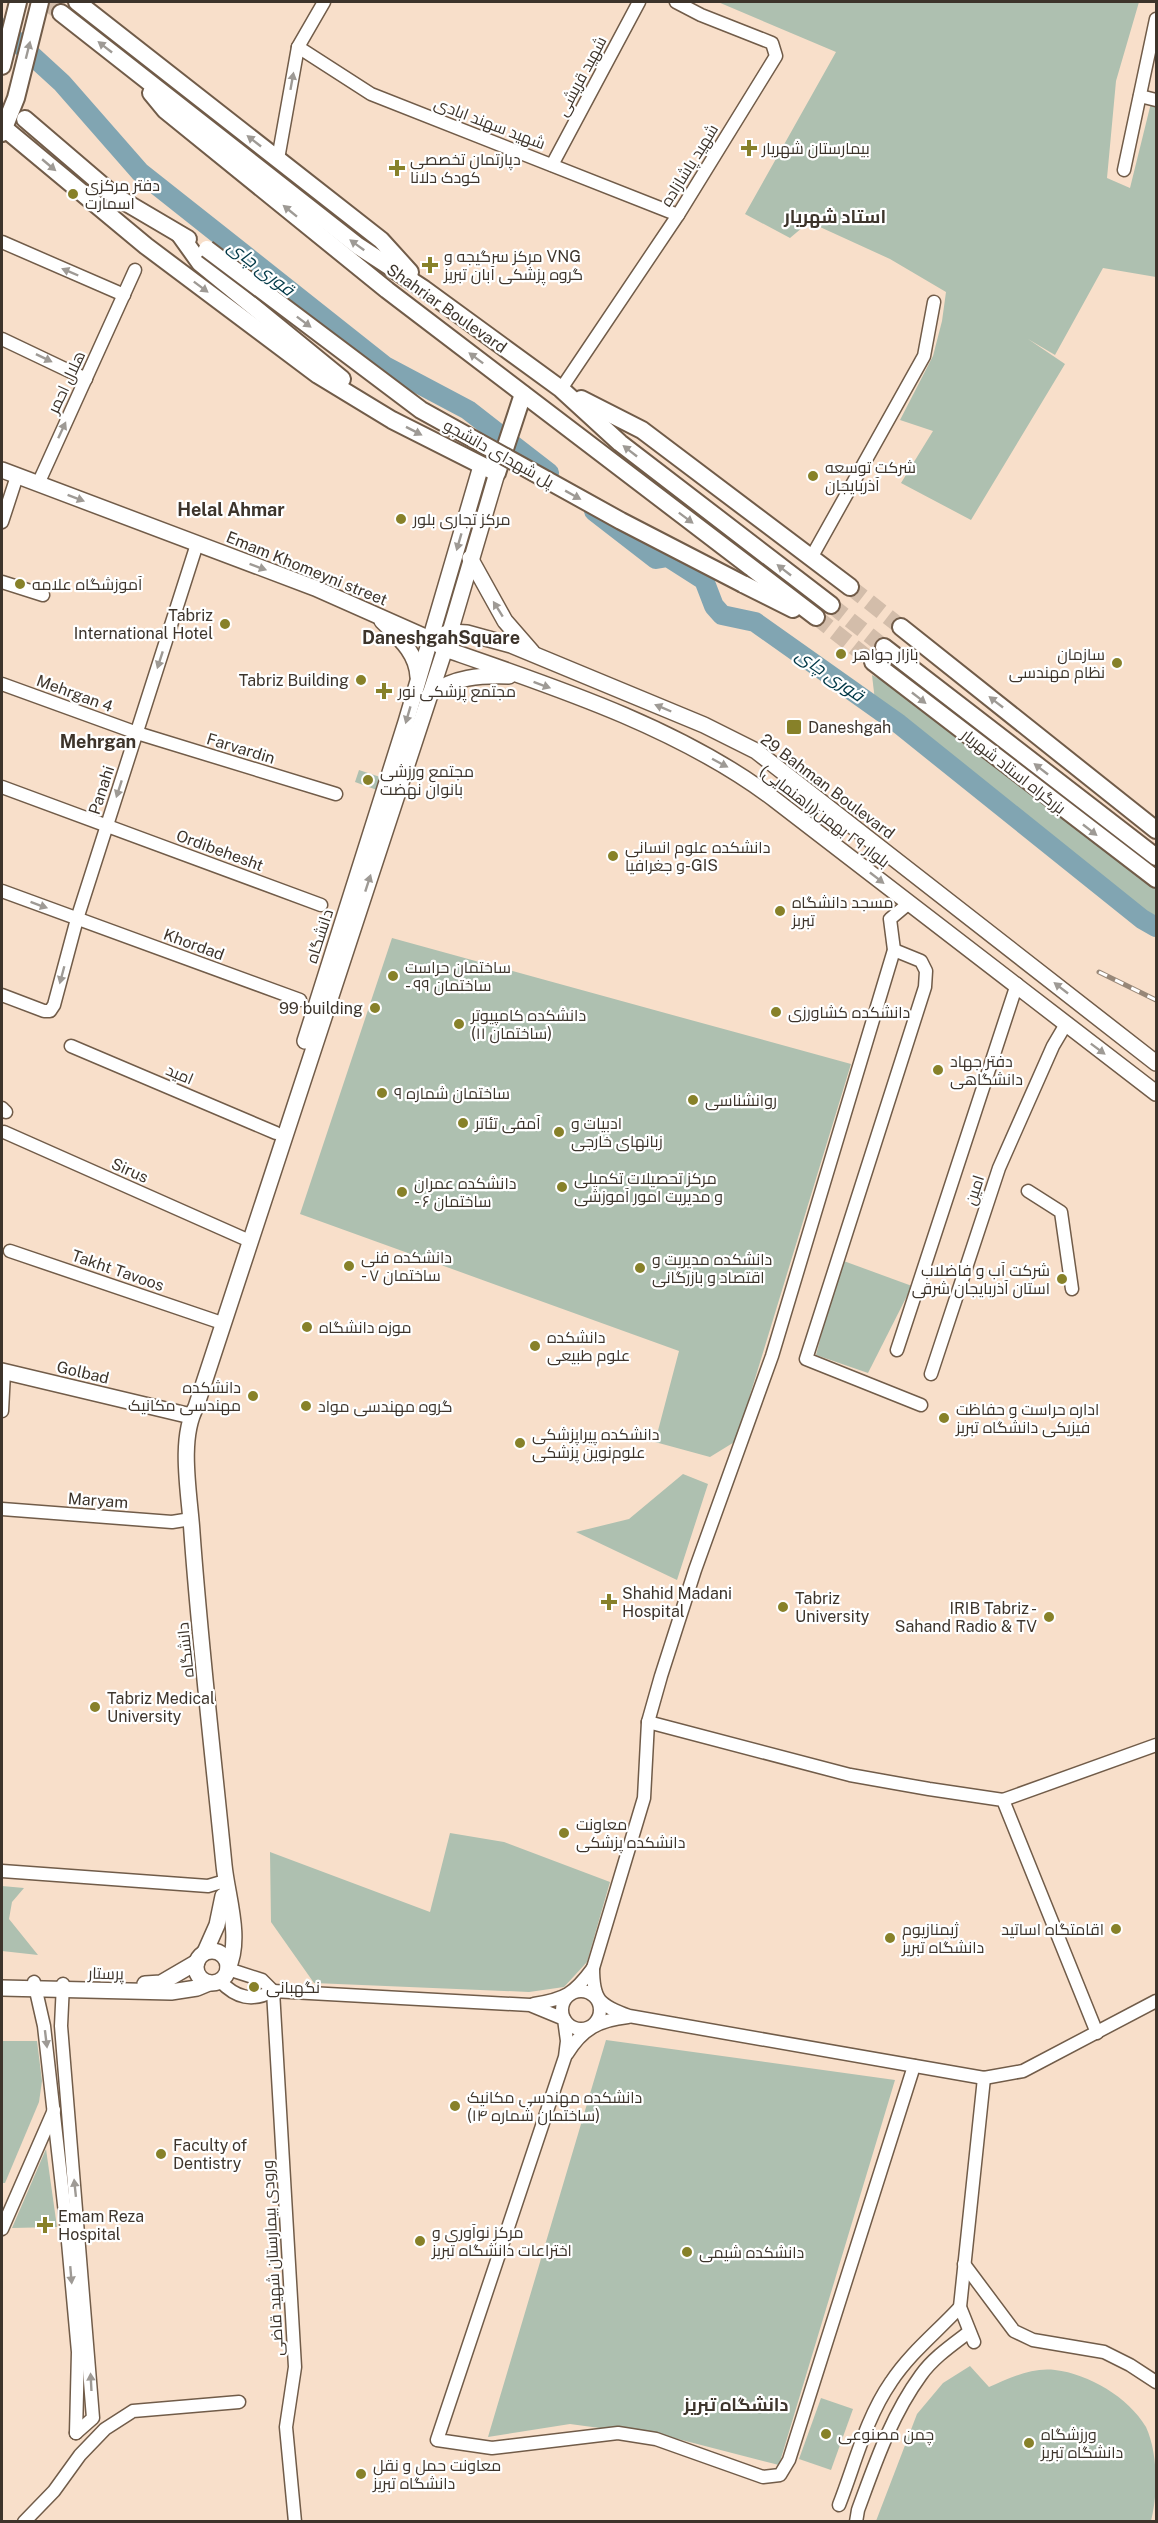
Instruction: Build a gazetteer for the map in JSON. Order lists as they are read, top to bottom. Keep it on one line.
{"streets":{"highway":["Shahriar Boulevard","پل شهدای دانشجو","بزرگراه استاد شهریار"],"main road":["Emam Khomeyni street","29 Bahman Boulevard","بلوار ٢٩ بهمن(راهنمایی)","دانشگاه","Golbad","پرستار"],"street":["شهید قریشی","شهید سهند ابادی","شهید پاشازاده","هلال احمر","Mehrgan 4","Farvardin","Panahi","Ordibehesht","Khordad","امید","Sirus","امین","Takht Tavoos","Maryam","ورودی بیمارستان شهید قاضی"]},"crossings":[["شهید قریشی","شهید سهند ابادی"],["شهید سهند ابادی","شهید پاشازاده"],["شهید پاشازاده","Shahriar Boulevard"],["هلال احمر","Emam Khomeyni street"],["Emam Khomeyni street","29 Bahman Boulevard"],["Emam Khomeyni street","Panahi"],["Emam Khomeyni street","بلوار ٢٩ بهمن(راهنمایی)"],["Emam Khomeyni street","دانشگاه"],["Mehrgan 4","Farvardin"],["Mehrgan 4","Panahi"],["Farvardin","Panahi"],["29 Bahman Boulevard","بلوار ٢٩ بهمن(راهنمایی)"],["29 Bahman Boulevard","دانشگاه"],["Panahi","Ordibehesht"],["Panahi","Khordad"],["بلوار ٢٩ بهمن(راهنمایی)","دانشگاه"],["بلوار ٢٩ بهمن(راهنمایی)","امین"],["دانشگاه","امید"],["دانشگاه","Sirus"],["دانشگاه","Takht Tavoos"],["دانشگاه","Golbad"],["دانشگاه","Maryam"],["دانشگاه","پرستار"]],"one_way":["هلال احمر","Emam Khomeyni street","29 Bahman Boulevard","Panahi","بلوار ٢٩ بهمن(راهنمایی)"],"districts":["استاد شهریار","Helal Ahmar","DaneshgahSquare","Mehrgan","دانشگاه تبریز"],"water":["قوری چای"],"places":{"health":["بیمارستان شهریار","دپارتمان تخصصی کودک دلانا","مرکز سرگیجه و VNG گروه پزشکی آبان تبریز","مجتمع پزشکی نور","Shahid Madani Hospital","Emam Reza Hospital"],"other":["دفتر مرکزی اسمارت","شرکت توسعه آذربایجان","مرکز تجاری بلور","آموزشگاه علامه","Tabriz International Hotel","بازار جواهر","سازمان نظام مهندسی","Tabriz Building","مجتمع ورزشی بانوان نهضت","دانشکده علوم انسانی و جغرافیا-GIS","مسجد دانشگاه تبربز","ساختمان حراست - ساختمان ۹۹","99 building","دانشکده کشاورزی","دانشکده کامپیوتر (ساختمان ۱۱)","دفتر جهاد دانشگاهی","ساختمان شماره ۹","روانشناسی","آمفی تئاتر","ادبیات و زبانهای خارجی","مرکز تحصیلات تکمیلی و مدیریت امور آموزشی","دانشکده عمران - ساختمان ۶","دانشکده فنی - ساختمان ۷","دانشکده مدیریت و اقتصاد و بازرگانی","شرکت آب و فاضلاب استان آذربایجان شرقی","موزه دانشگاه","دانشکده علوم طبیعی","دانشکده مهندسی مکانیک","گروه مهندسی مواد","اداره حراست و حفاظت فیزیکی دانشگاه تبریز","دانشکده پیراپزشکی علوم‌نوین پزشکی","Tabriz University","IRIB Tabriz - Sahand Radio & TV","Tabriz Medical University","معاونت دانشکده پزشکی","اقامتگاه اساتید","ژیمنازیوم دانشگاه تبریز","نگهبانی","دانشکده مهندسی مکانیک (ساختمان شماره ۱۴)","Faculty of Dentistry","مرکز نوآوری و اختراعات دانشگاه تبریز","دانشکده شیمی","چمن مصنوعی","ورزشگاه دانشگاه تبریز","معاونت حمل و نقل دانشگاه تبریز"],"transit":["Daneshgah"]}}
